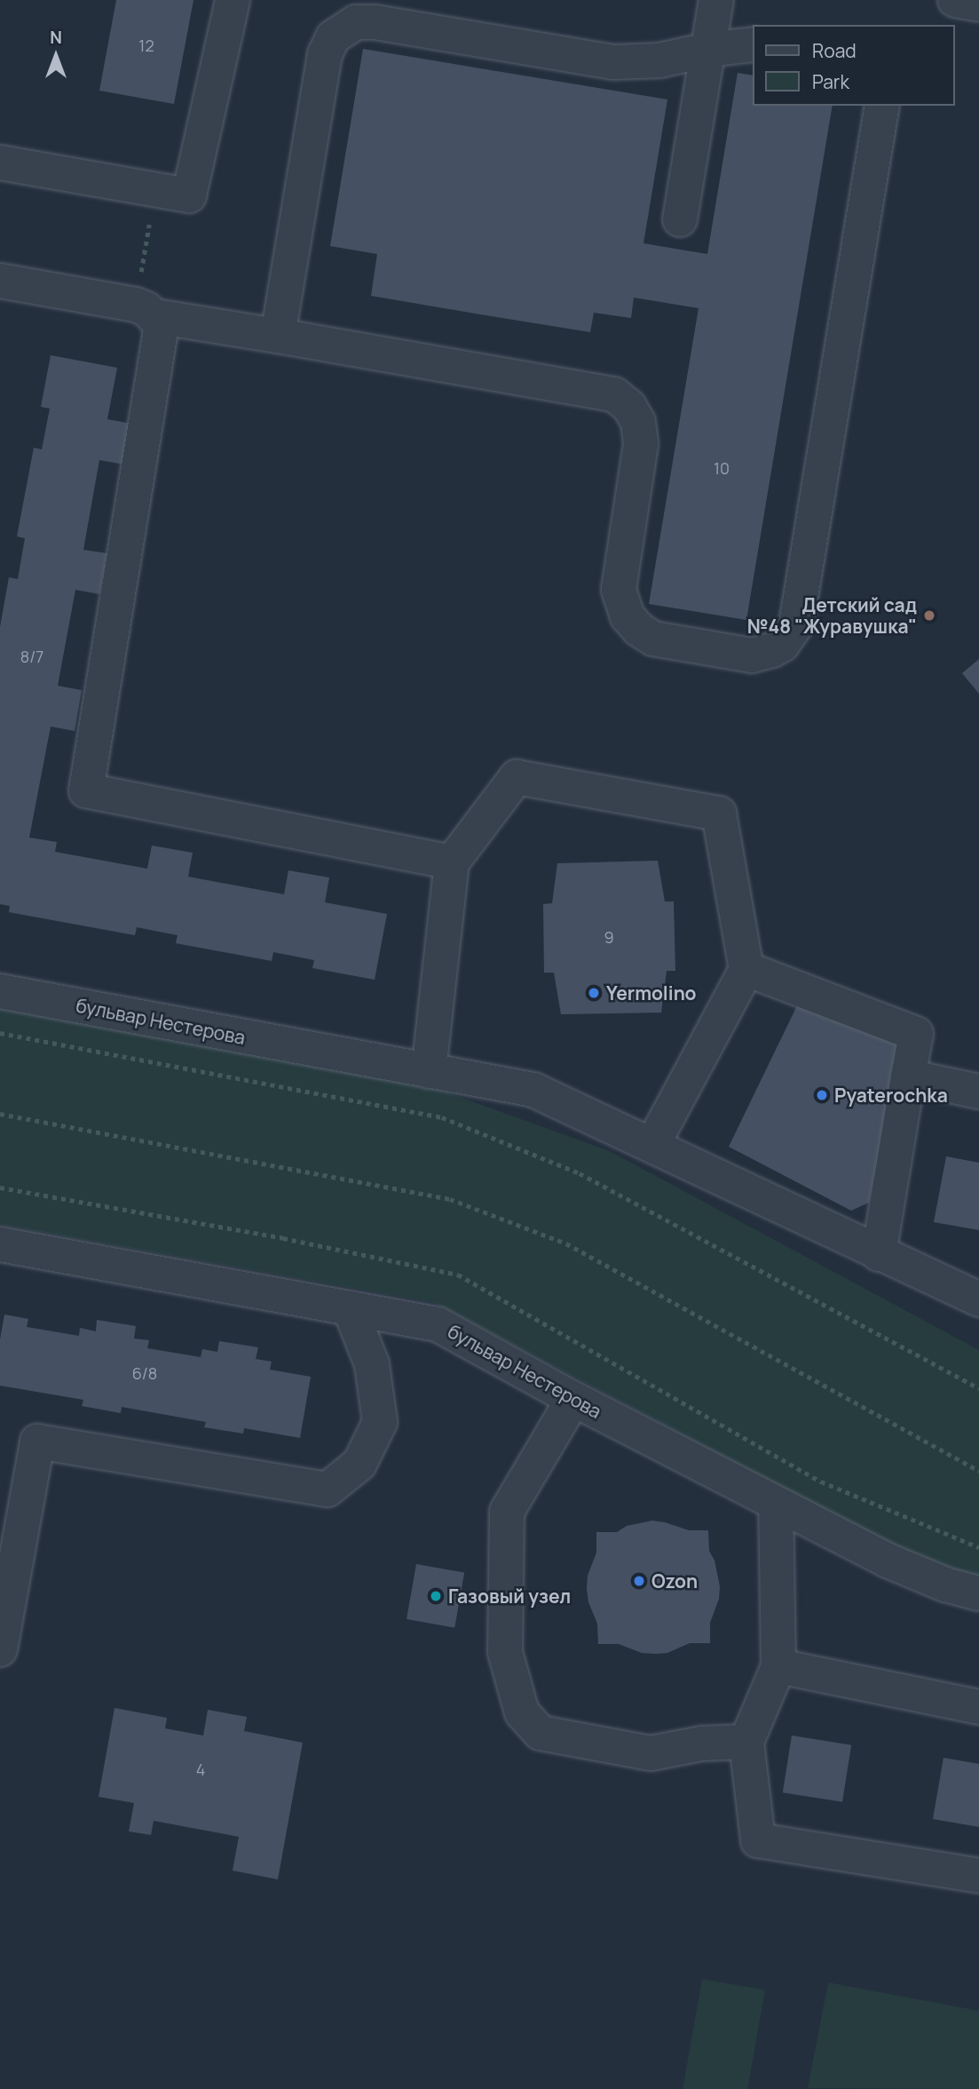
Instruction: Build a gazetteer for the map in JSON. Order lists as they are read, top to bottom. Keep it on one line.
{"streets":{"street":["бульвар Нестерова"]},"places":["Детский сад №48 \"Журавушка\"","Yermolino","Pyaterochka","Ozon","Газовый узел"],"house_numbers":["12","10","8/7","9","6/8","4"],"legend":["Road","Park"],"north":"top"}
